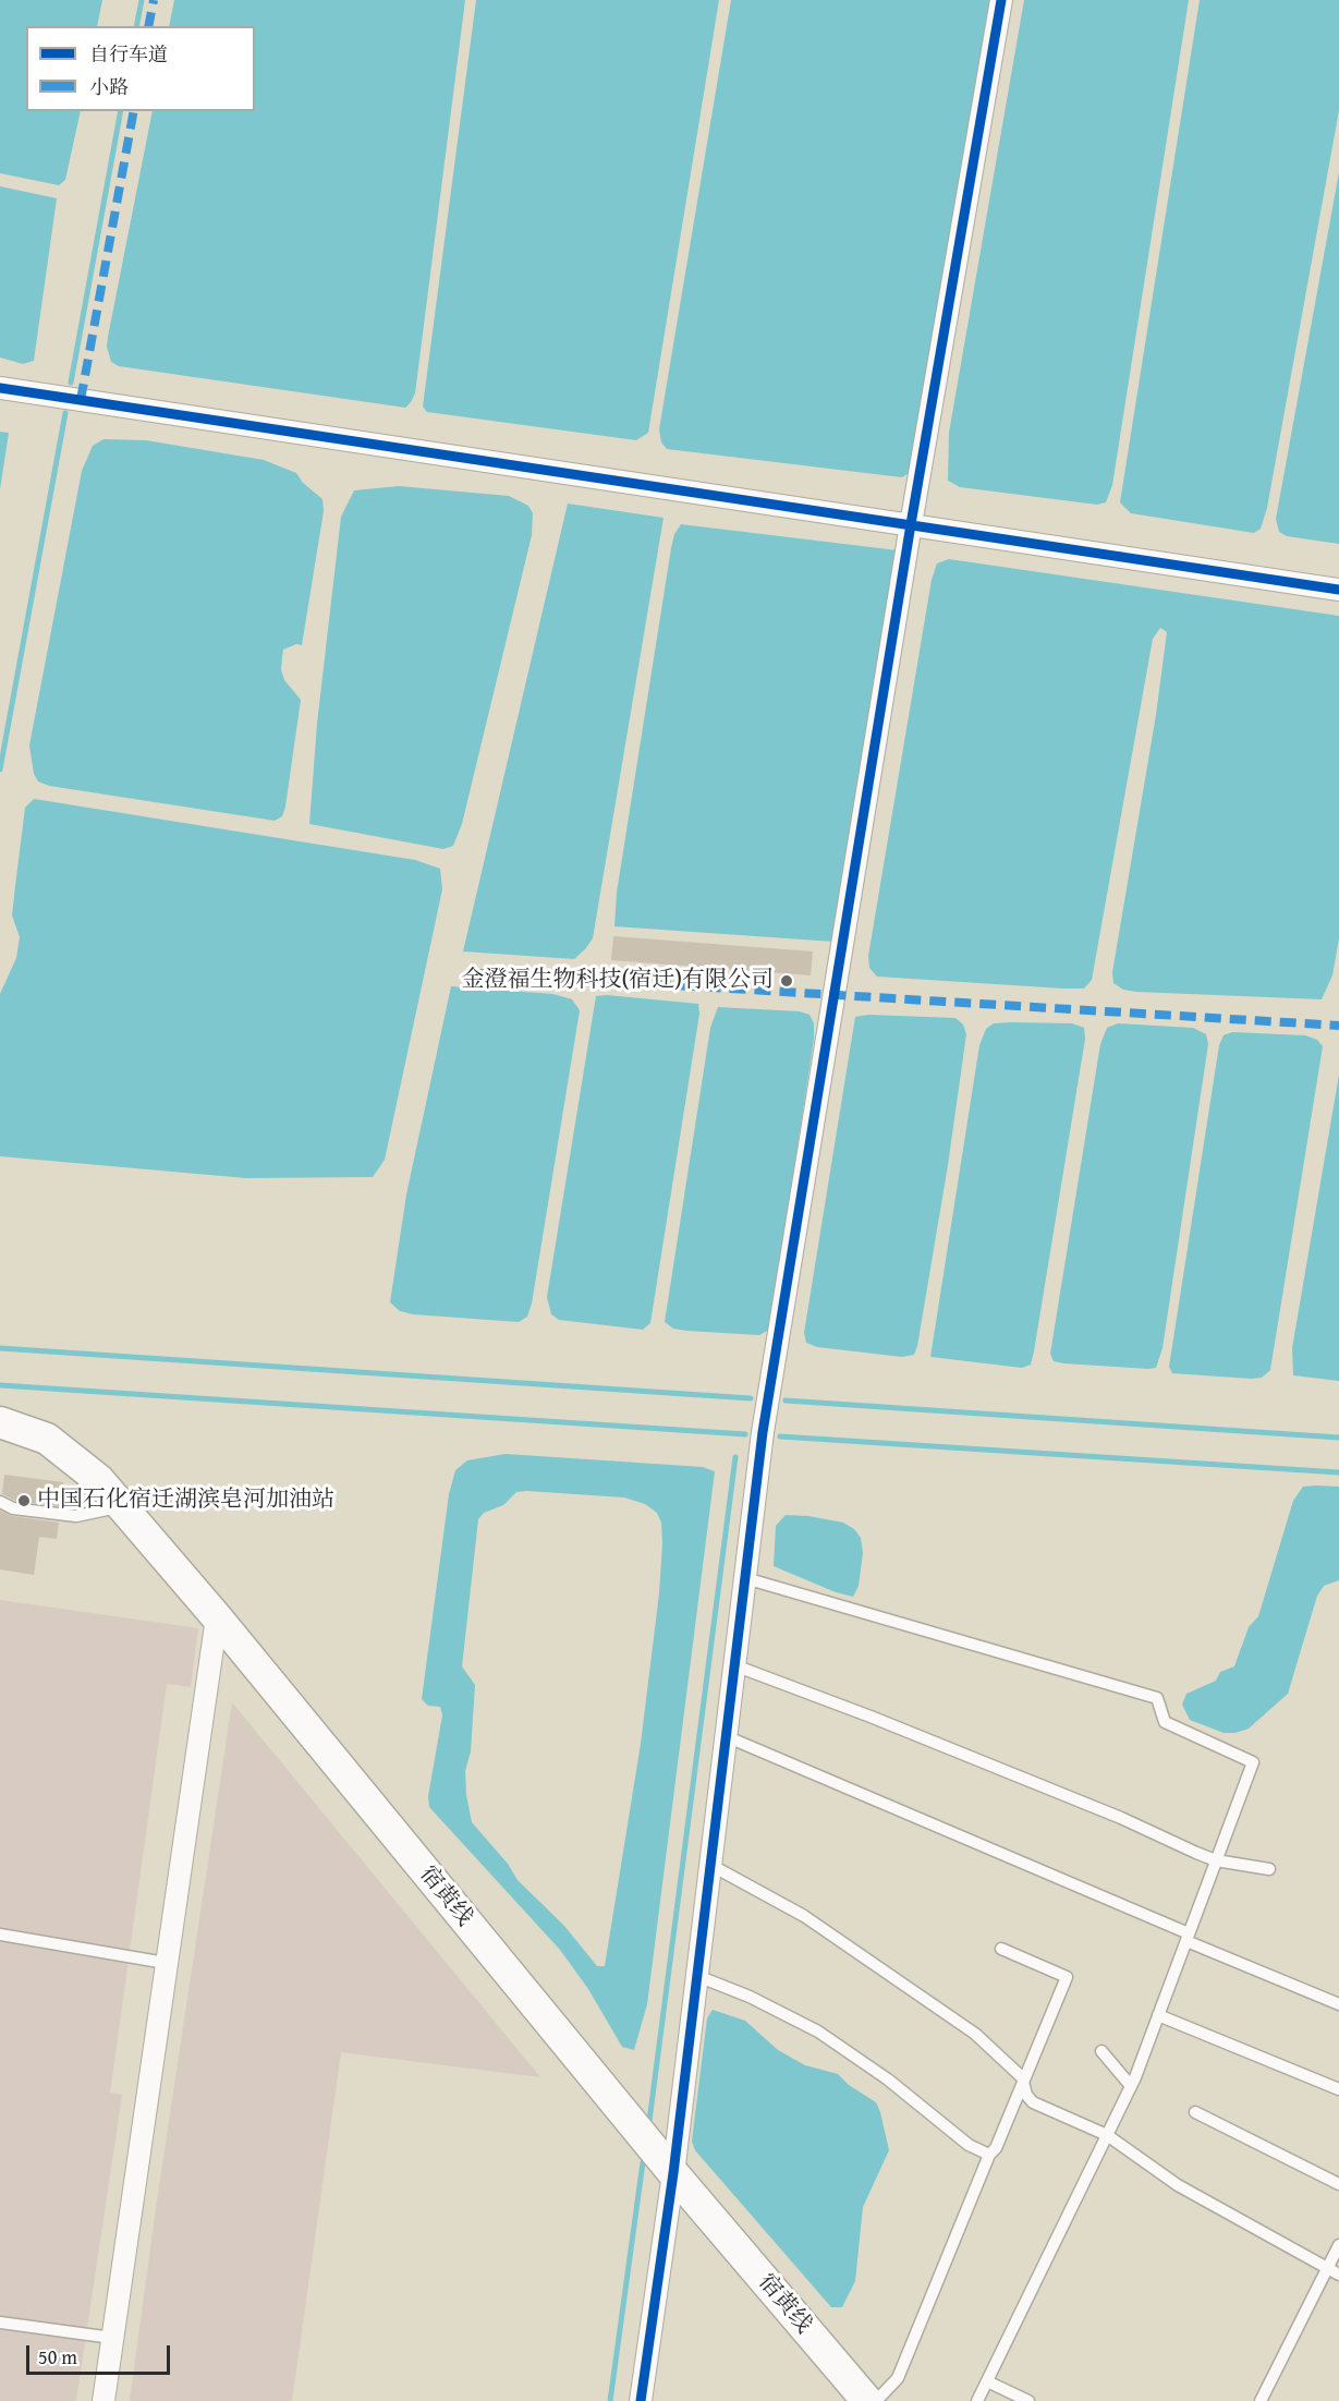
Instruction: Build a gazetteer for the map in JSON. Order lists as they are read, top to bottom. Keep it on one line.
{"streets":{"main road":["宿黄线"]},"places":["金澄福生物科技(宿迁)有限公司","中国石化宿迁湖滨皂河加油站"],"legend":["自行车道","小路"],"scale_bar":"50 m"}
